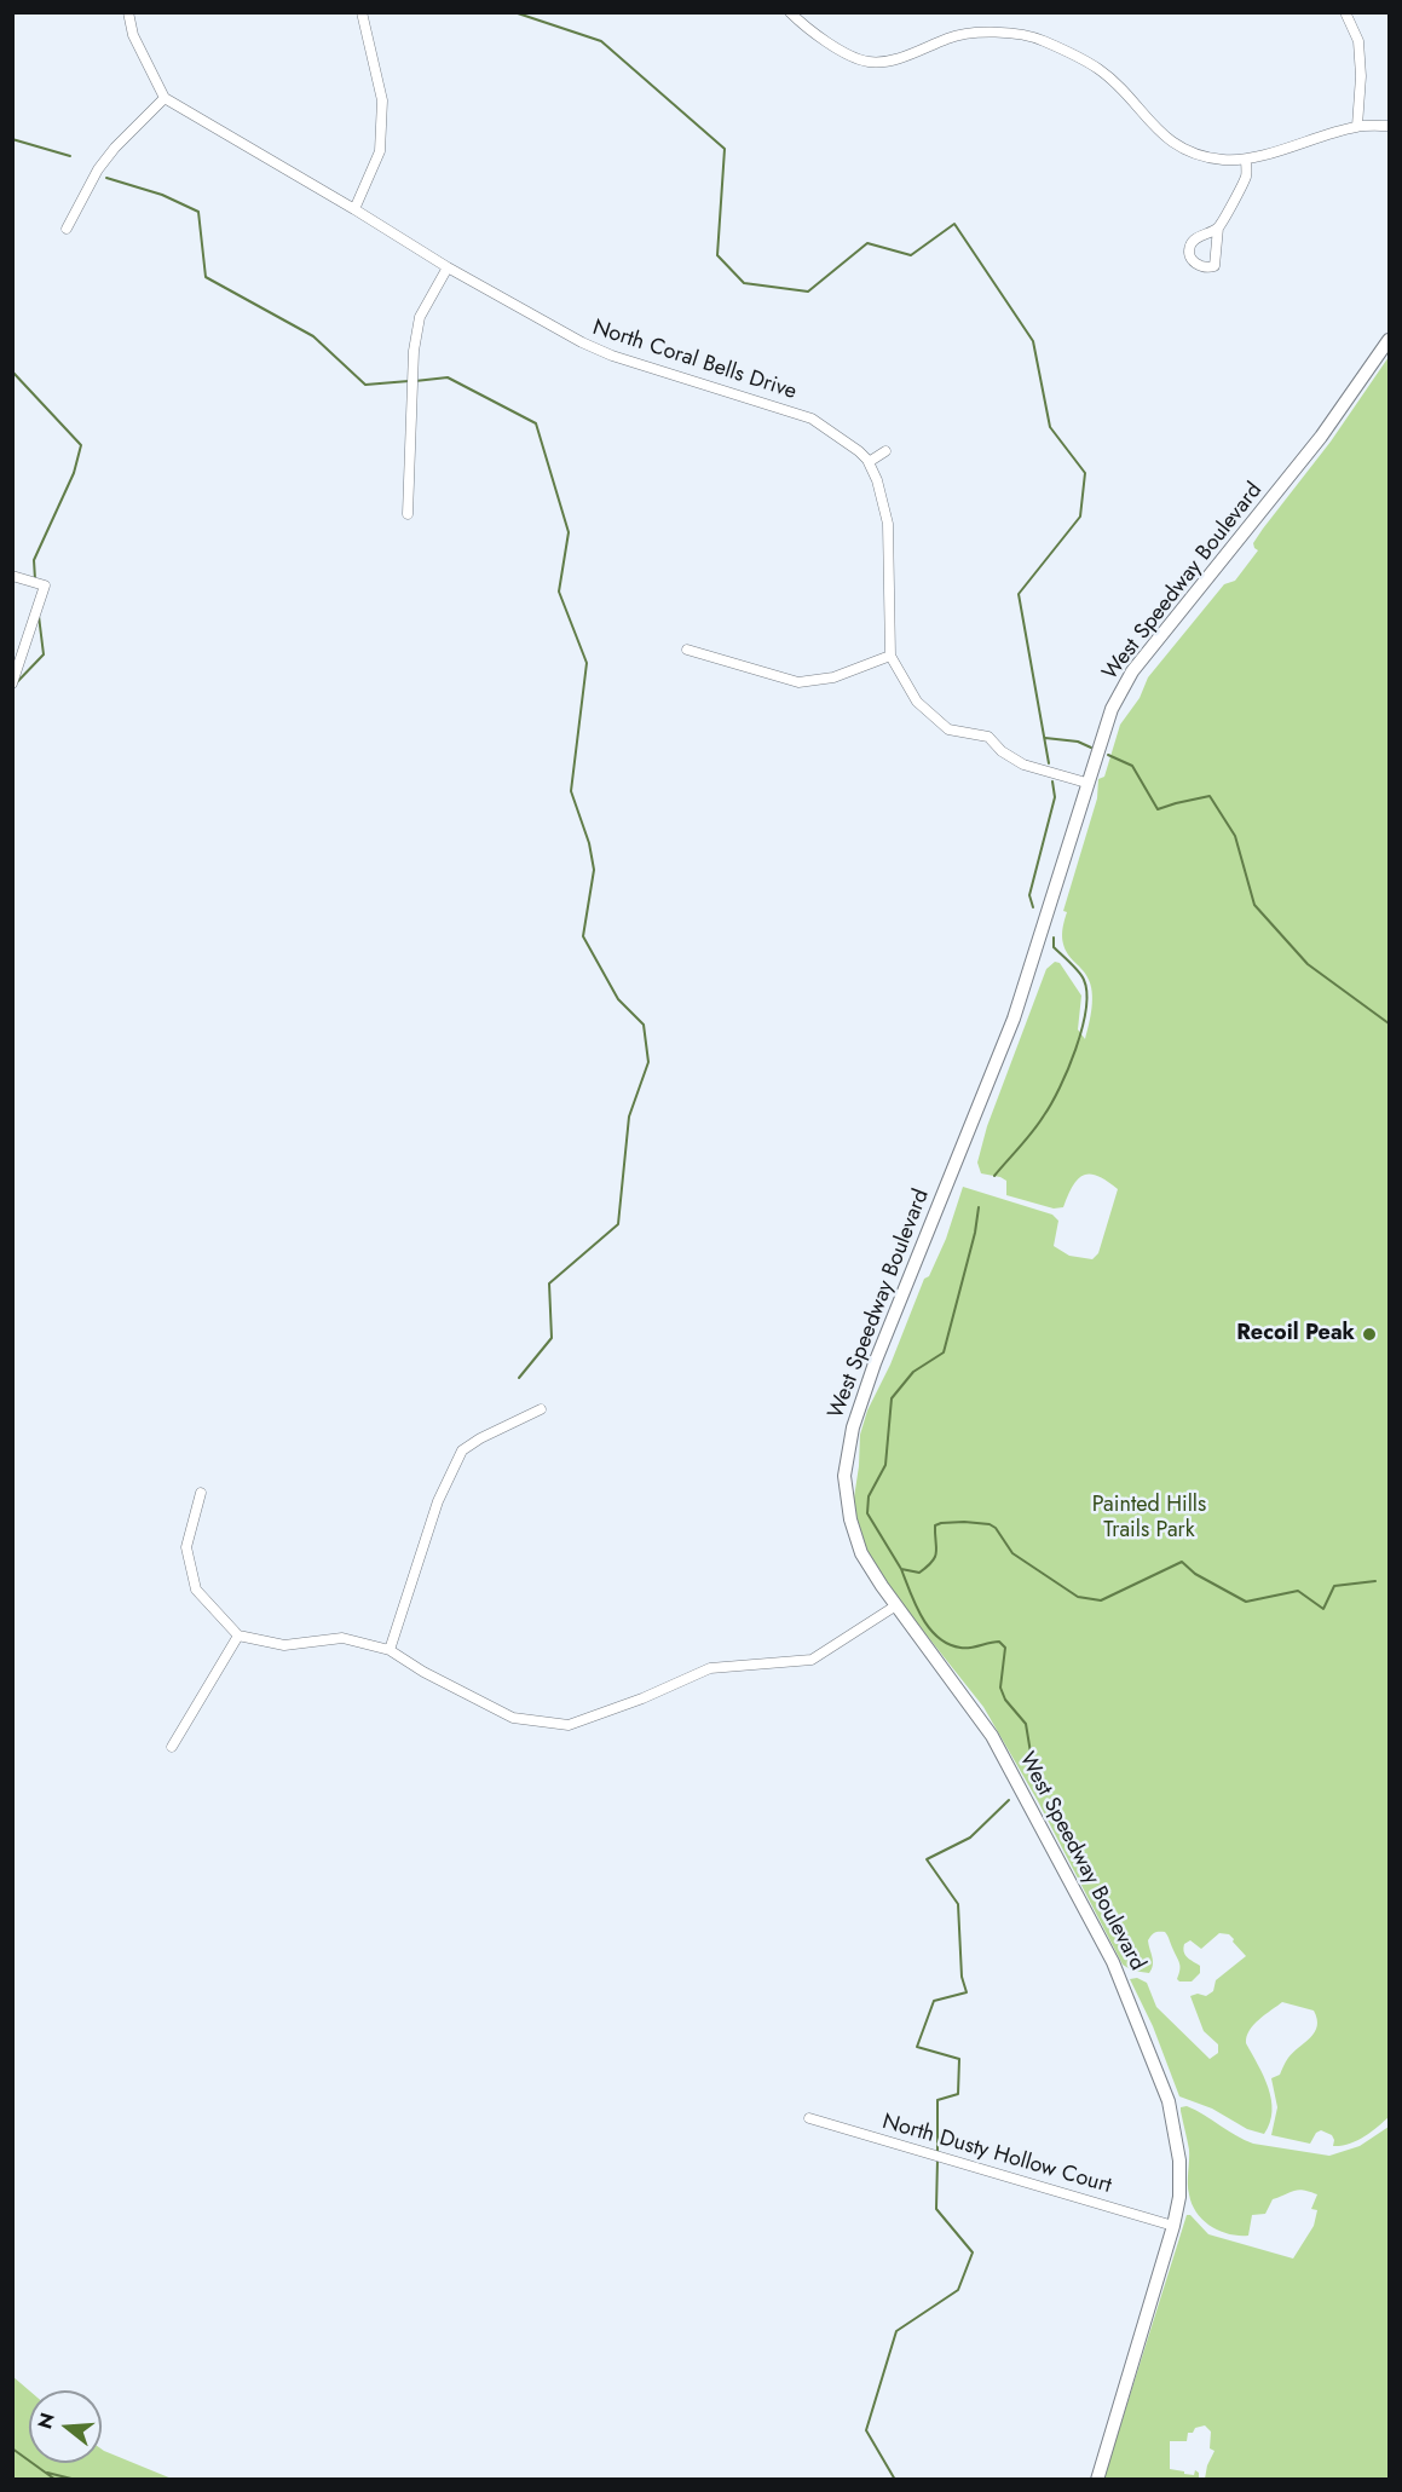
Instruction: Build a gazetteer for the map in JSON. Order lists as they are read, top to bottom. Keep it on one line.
{"streets":{"main road":["West Speedway Boulevard"],"street":["North Coral Bells Drive","North Dusty Hollow Court"]},"crossings":[["North Coral Bells Drive","West Speedway Boulevard"],["West Speedway Boulevard","North Dusty Hollow Court"]],"parks":["Painted Hills Trails Park"],"places":["Recoil Peak"],"north":"left"}
